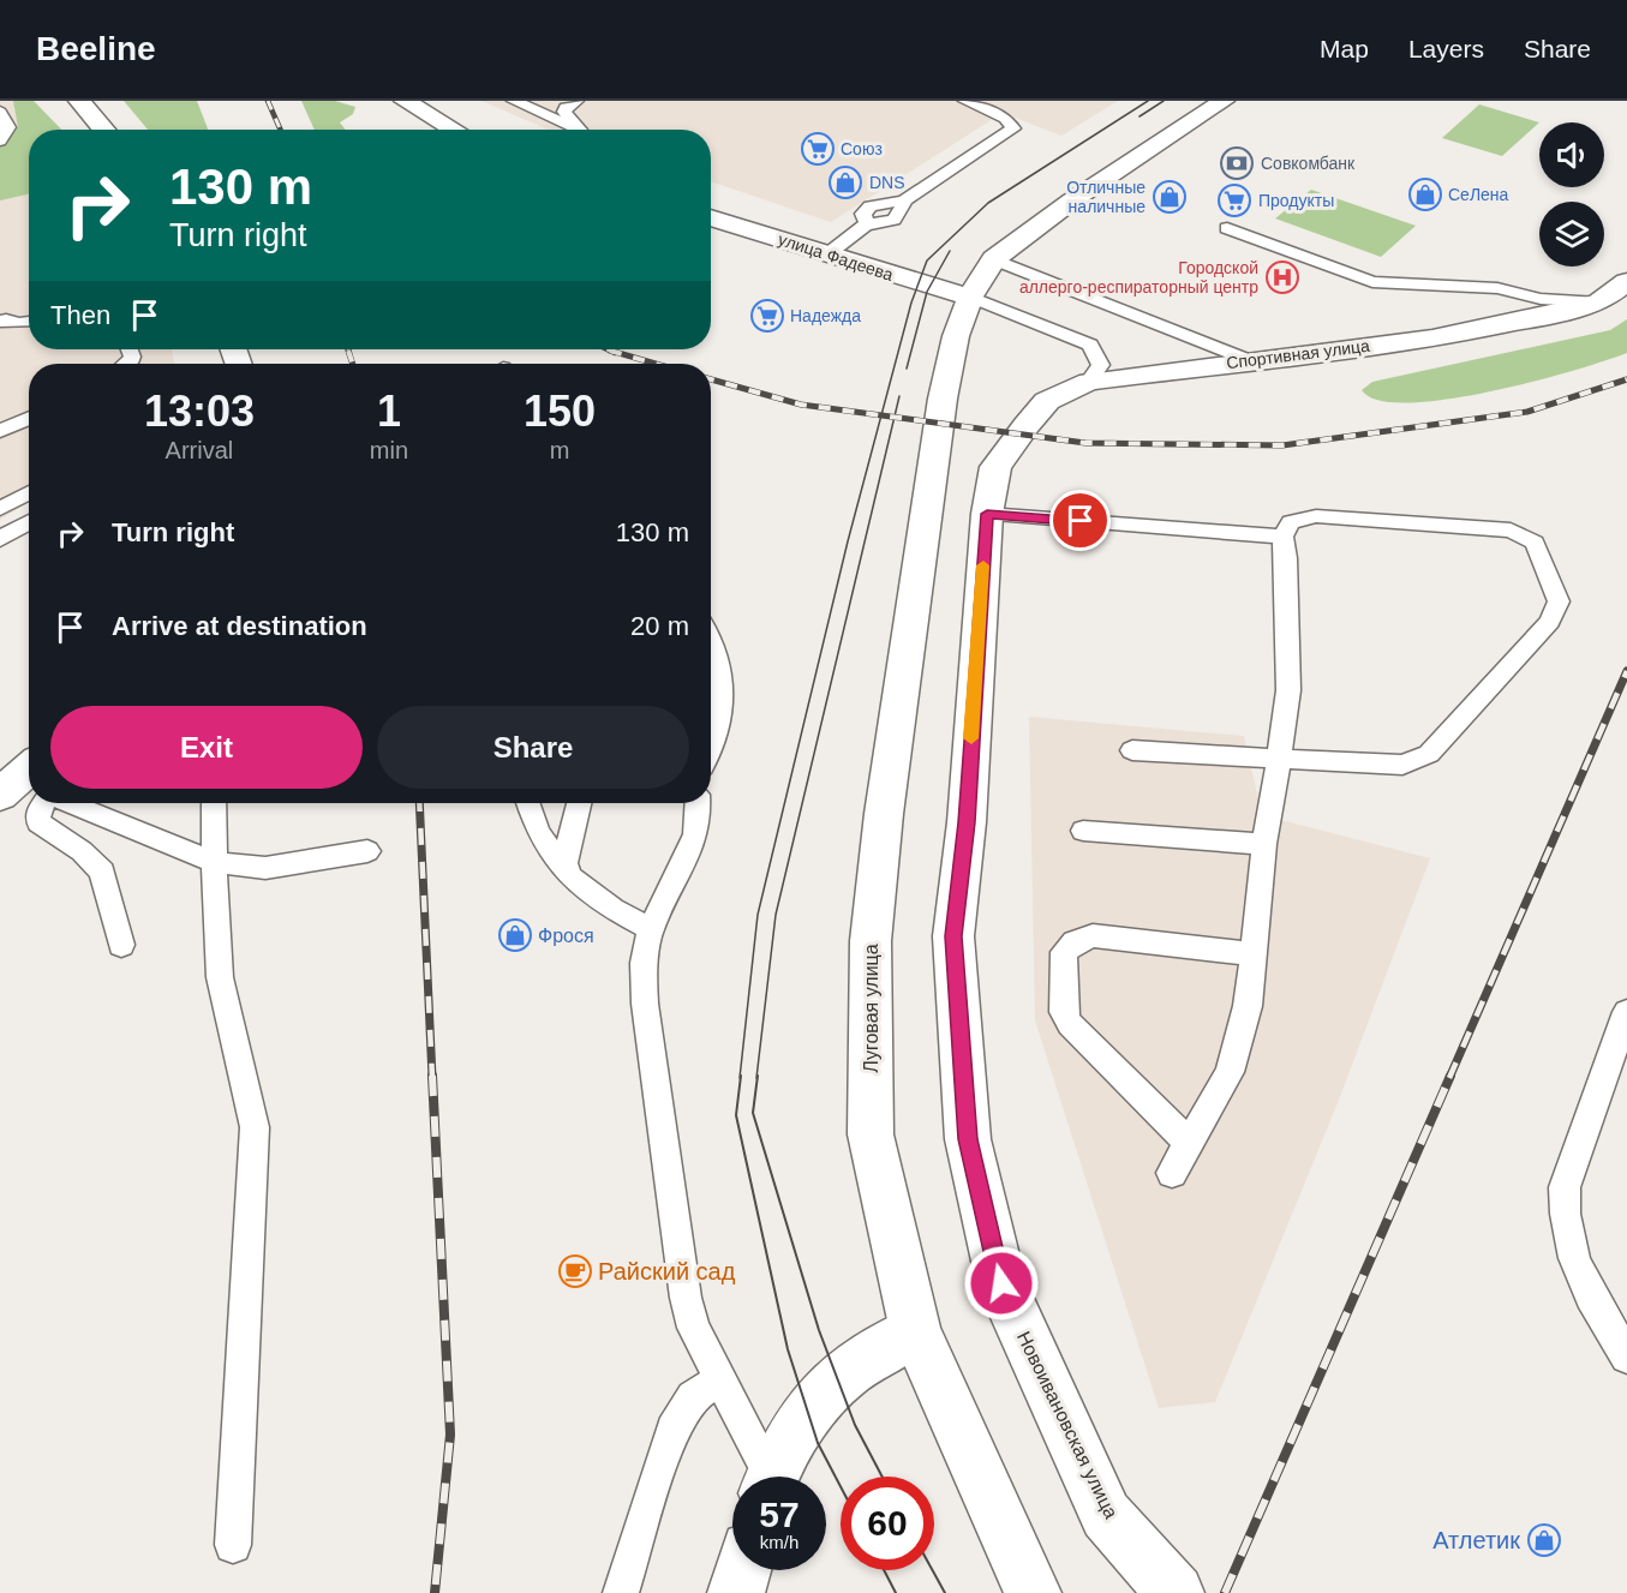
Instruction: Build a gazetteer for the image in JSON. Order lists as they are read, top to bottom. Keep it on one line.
{"streets":{"main road":["улица Фадеева","Спортивная улица","Луговая улица","Новоивановская улица"]},"crossings":[["улица Фадеева","Луговая улица"],["Спортивная улица","Новоивановская улица"]],"places":{"supermarket":["Союз","Продукты","Надежда"],"bank":["Совкомбанк"],"shop":["DNS","СеЛена","Отличные наличные","Фрося","Атлетик"],"hospital":["Городской аллерго-респираторный центр"],"cafe":["Райский сад"]},"page":{"header":"Beeline","nav":["Map","Layers","Share"],"turn":["130 m","Turn right"],"then":"Then","eta":["13:03","Arrival","1","min","150","m"],"list":[{"name":"Turn right","value":"130 m"},{"name":"Arrive at destination","value":"20 m"}],"buttons":["Exit","Share"],"speed":"57 km/h","limit":"60"}}
